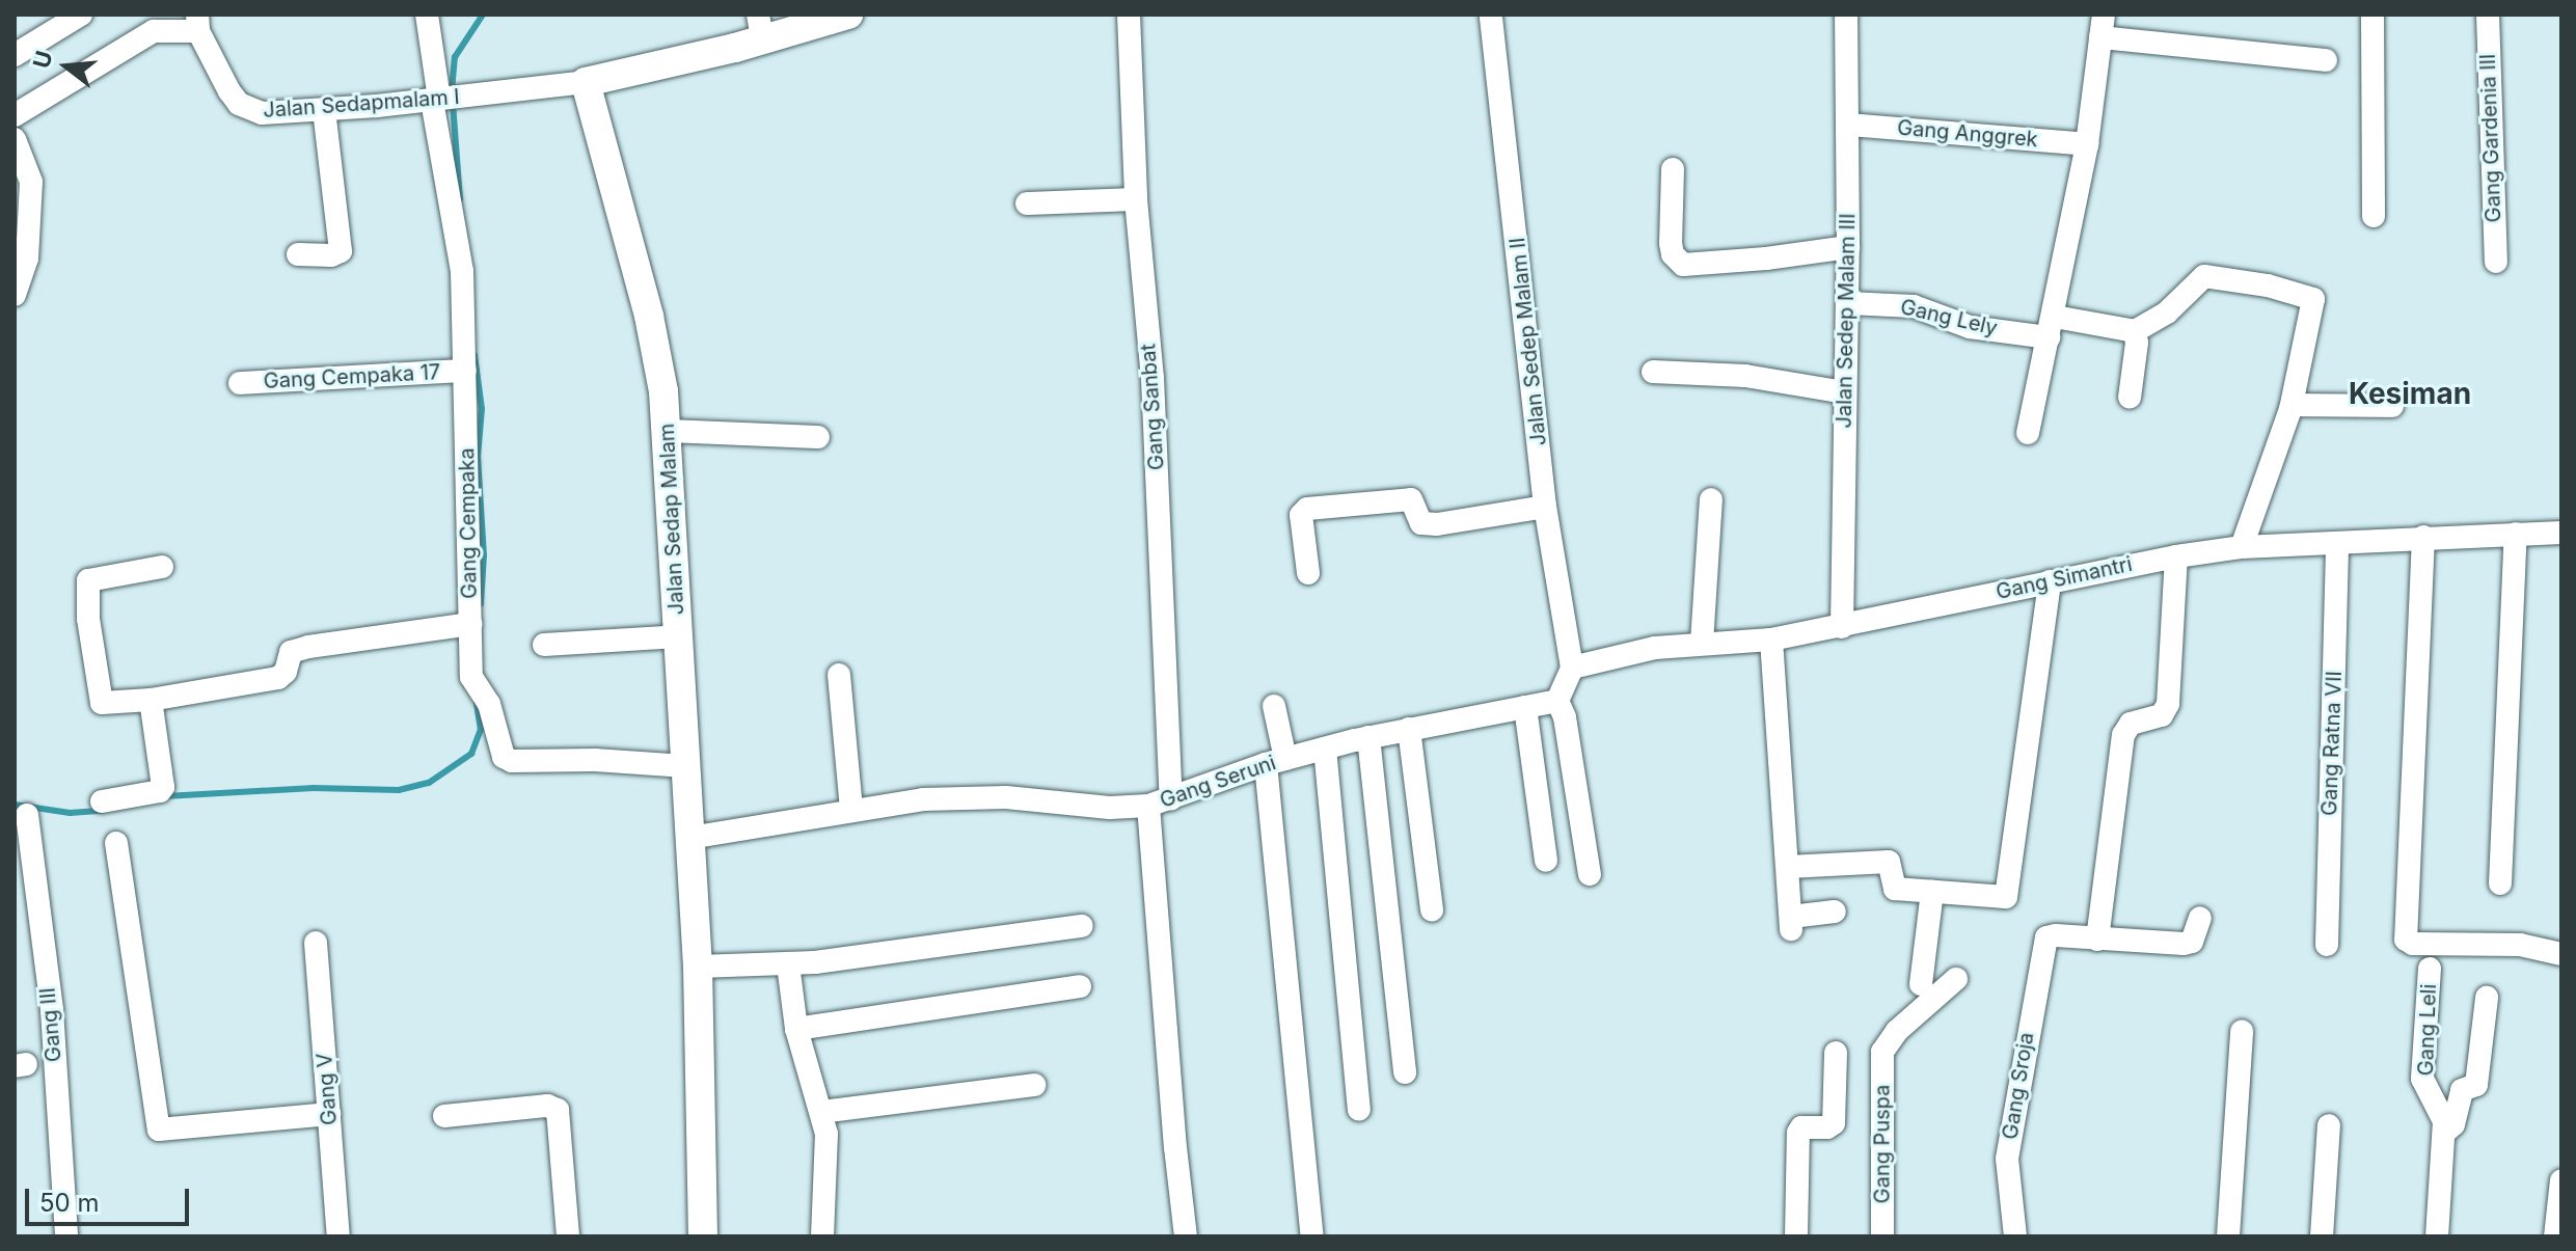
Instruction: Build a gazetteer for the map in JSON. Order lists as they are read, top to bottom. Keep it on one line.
{"streets":{"street":["Jalan Sedapmalam I","Gang Anggrek","Gang Gardenia III","Gang Lely","Jalan Sedep Malam III","Jalan Sedep Malam II","Gang Cempaka 17","Gang Sanbat","Jalan Sedap Malam","Gang Cempaka","Gang Simantri","Gang Ratna VII","Gang Seruni","Gang III","Gang Leli","Gang Sroja","Gang V","Gang Puspa"]},"crossings":[["Jalan Sedapmalam I","Jalan Sedap Malam"],["Jalan Sedapmalam I","Gang Cempaka"],["Gang Anggrek","Jalan Sedep Malam III"],["Gang Lely","Jalan Sedep Malam III"],["Jalan Sedep Malam III","Gang Simantri"],["Jalan Sedep Malam II","Gang Simantri"],["Gang Cempaka 17","Gang Cempaka"],["Gang Sanbat","Gang Seruni"],["Jalan Sedap Malam","Gang Cempaka"],["Jalan Sedap Malam","Gang Seruni"],["Gang Simantri","Gang Ratna VII"]],"districts":["Kesiman"],"scale_bar":"50 m","north":"left"}
